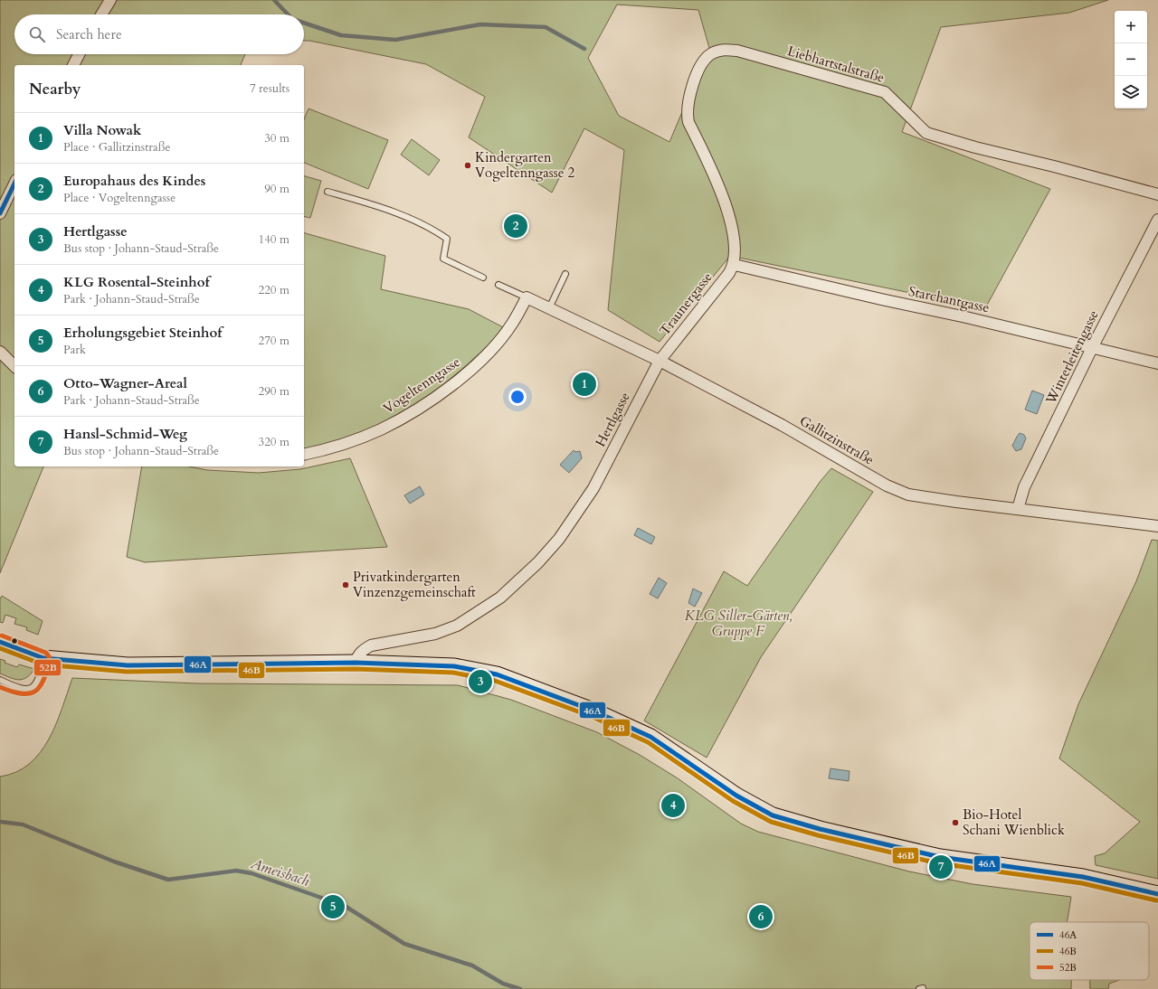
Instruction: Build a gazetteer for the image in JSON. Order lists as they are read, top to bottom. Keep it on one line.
{"streets":{"street":["Liebhartstalstraße","Starchantgasse","Traunergasse","Winterleitengasse","Vogeltenngasse","Hertlgasse","Gallitzinstraße"]},"crossings":[["Liebhartstalstraße","Starchantgasse"],["Liebhartstalstraße","Traunergasse"],["Starchantgasse","Traunergasse"],["Starchantgasse","Winterleitengasse"],["Traunergasse","Hertlgasse"],["Traunergasse","Gallitzinstraße"],["Winterleitengasse","Gallitzinstraße"],["Vogeltenngasse","Gallitzinstraße"],["Hertlgasse","Gallitzinstraße"]],"water":["Ameisbach"],"parks":["KLG Siller-Gärten, Gruppe F"],"places":["Kindergarten Vogeltenngasse 2","Privatkindergarten Vinzenzgemeinschaft","Bio-Hotel Schani Wienblick"],"lines":["transit line 46A","transit line 52B","transit line 46B"],"legend":["46A","46B","52B"],"page":{"map_buttons":["+","−"],"search":"Search here","heading":["Nearby","7 results"],"list":[{"mark":"1","name":"Villa Nowak","note":"Place · Gallitzinstraße","value":"30 m"},{"mark":"2","name":"Europahaus des Kindes","note":"Place · Vogeltenngasse","value":"90 m"},{"mark":"3","name":"Hertlgasse","note":"Bus stop · Johann-Staud-Straße","value":"140 m"},{"mark":"4","name":"KLG Rosental-Steinhof","note":"Park · Johann-Staud-Straße","value":"220 m"},{"mark":"5","name":"Erholungsgebiet Steinhof","note":"Park","value":"270 m"},{"mark":"6","name":"Otto-Wagner-Areal","note":"Park · Johann-Staud-Straße","value":"290 m"},{"mark":"7","name":"Hansl-Schmid-Weg","note":"Bus stop · Johann-Staud-Straße","value":"320 m"}],"pins":["2","1","3","4","7","5","6"]}}
